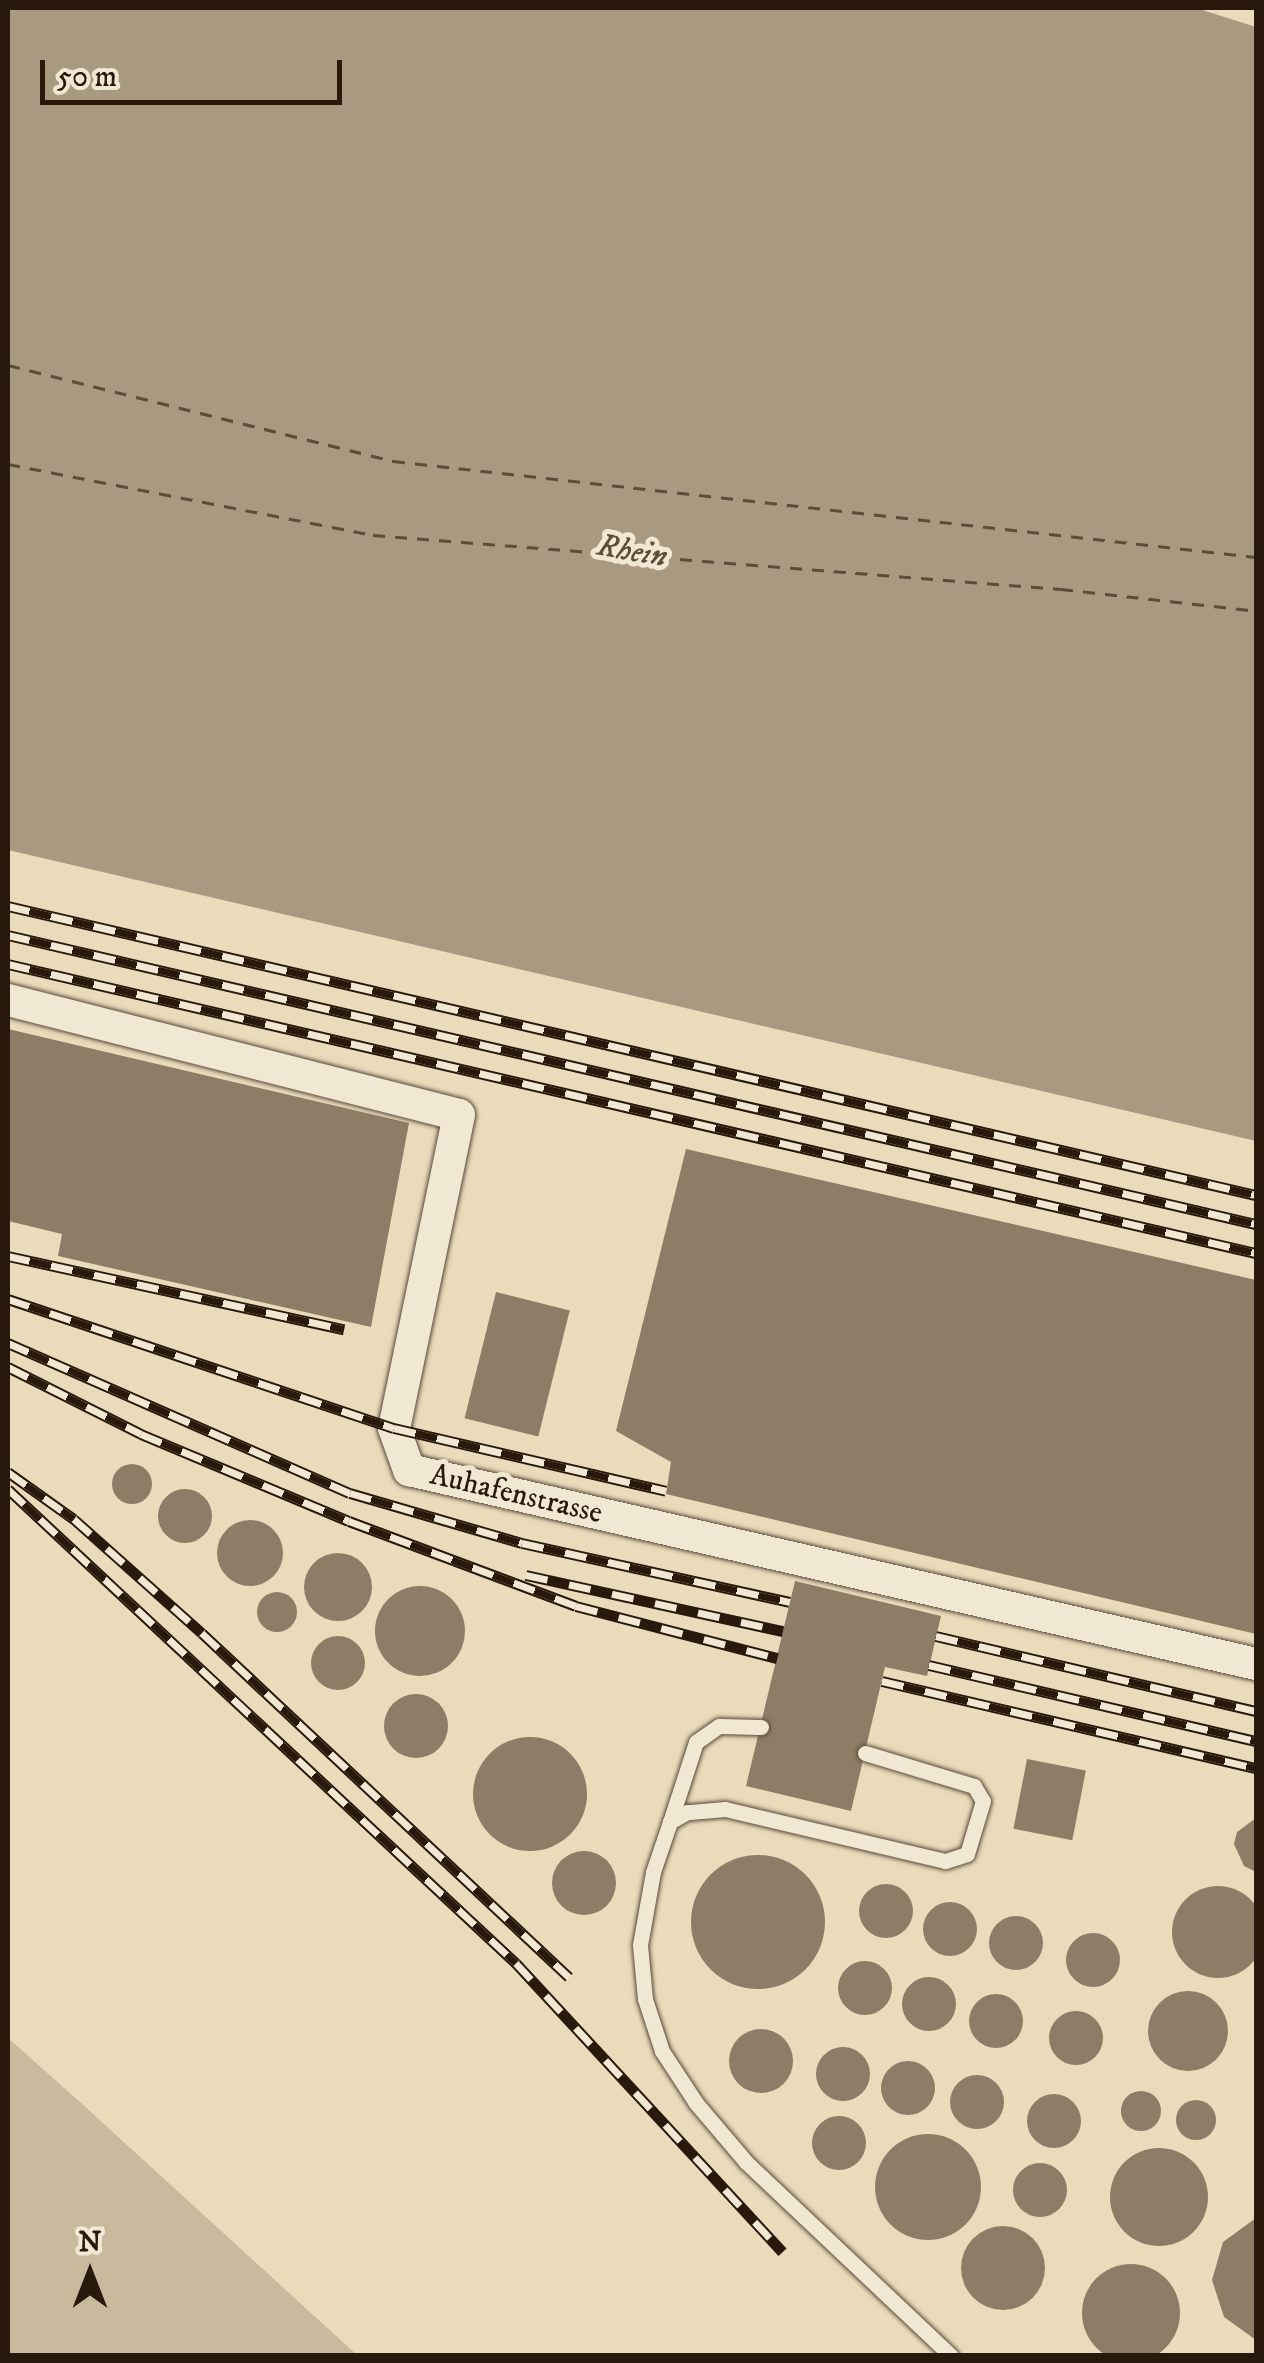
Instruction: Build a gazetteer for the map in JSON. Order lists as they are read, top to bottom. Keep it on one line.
{"streets":{"street":["Auhafenstrasse"]},"water":["Rhein"],"scale_bar":"50 m","north":"top"}
